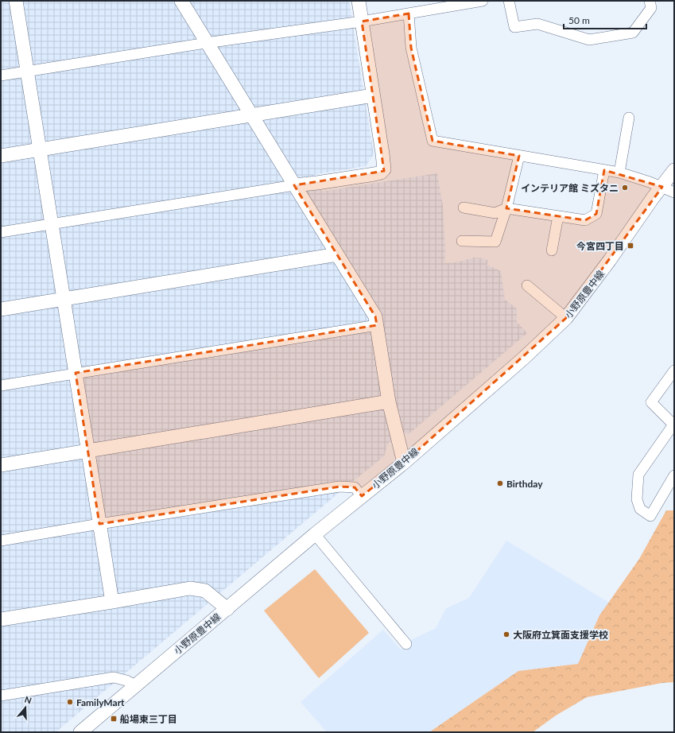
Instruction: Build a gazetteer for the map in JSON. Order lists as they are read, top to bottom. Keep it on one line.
{"streets":{"street":["小野原豊中線"]},"places":{"other":["インテリア館 ミズタニ","Birthday","大阪府立箕面支援学校","FamilyMart"],"transit":["今宮四丁目","船場東三丁目"]},"scale_bar":"50 m","north":"top"}
